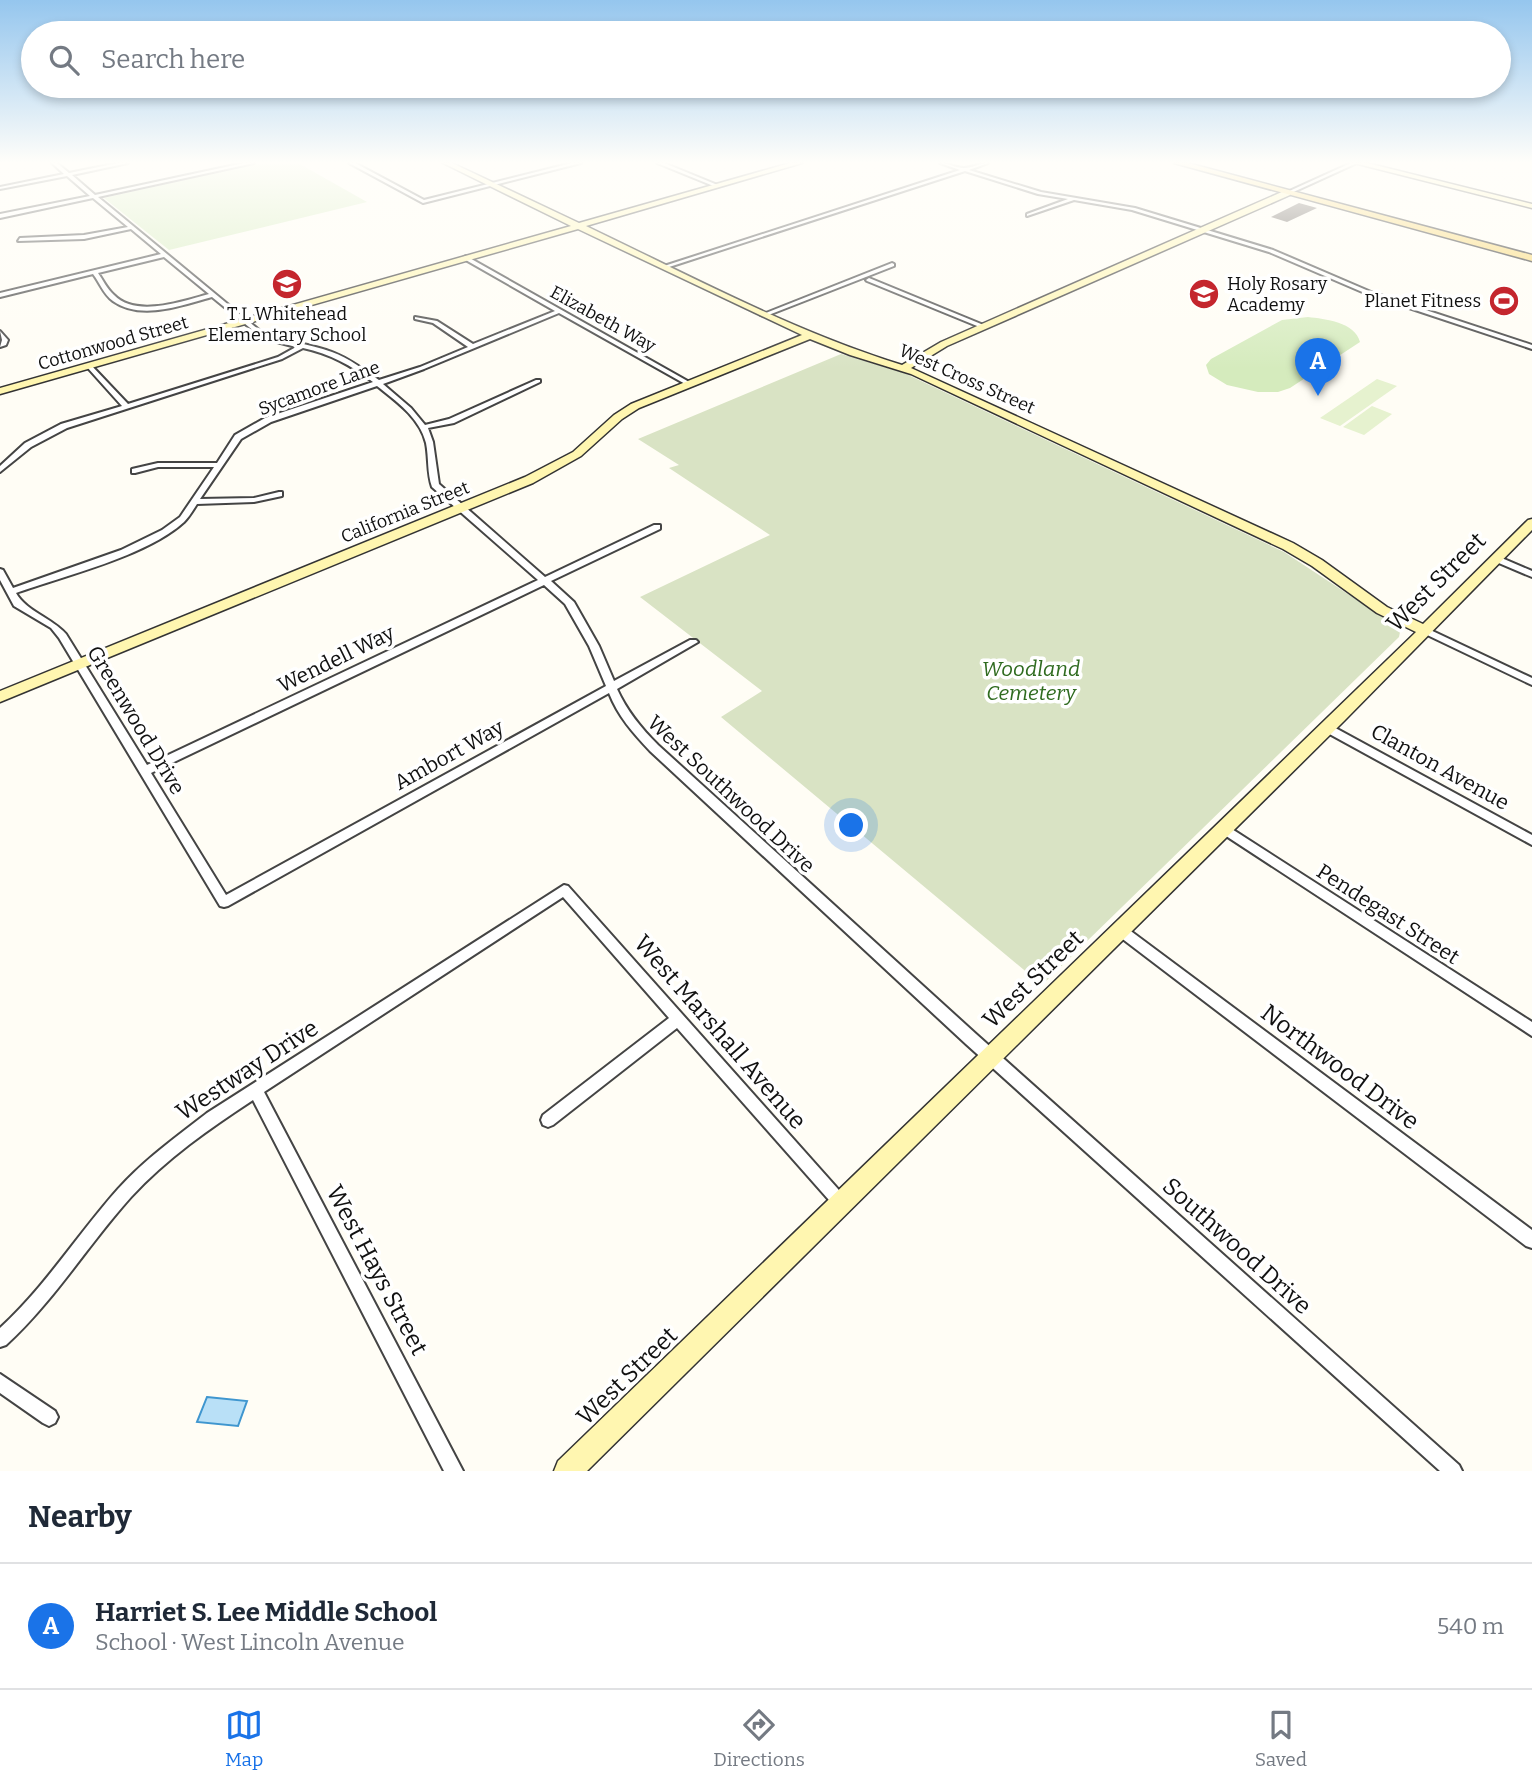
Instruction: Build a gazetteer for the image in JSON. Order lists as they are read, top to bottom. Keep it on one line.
{"streets":{"street":["Elizabeth Way","Cottonwood Street","West Cross Street","Sycamore Lane","California Street","West Street","Wendell Way","Greenwood Drive","Ambort Way","Clanton Avenue","West Southwood Drive","Pendegast Street","West Marshall Avenue","Northwood Drive","Westway Drive","Southwood Drive","West Hays Street"]},"crossings":[["Elizabeth Way","Cottonwood Street"],["Elizabeth Way","Sycamore Lane"],["Elizabeth Way","California Street"],["West Cross Street","California Street"],["West Cross Street","West Street"],["Sycamore Lane","Greenwood Drive"],["California Street","Greenwood Drive"],["California Street","West Southwood Drive"],["West Street","Clanton Avenue"],["West Street","West Southwood Drive"],["West Street","Pendegast Street"],["West Street","West Marshall Avenue"],["West Street","Northwood Drive"],["West Street","Southwood Drive"],["Wendell Way","Greenwood Drive"],["Wendell Way","West Southwood Drive"],["Greenwood Drive","Ambort Way"],["Ambort Way","West Southwood Drive"],["West Southwood Drive","Southwood Drive"],["West Marshall Avenue","Westway Drive"],["Westway Drive","West Hays Street"]],"parks":["Woodland Cemetery"],"places":{"school or university":["T L Whitehead Elementary School","Holy Rosary Academy"],"sports":["Planet Fitness"]},"page":{"search":"Search here","pins":"A","heading":"Nearby","list":[{"mark":"A","name":"Harriet S. Lee Middle School","note":"School · West Lincoln Avenue","value":"540 m"}],"nav":["Map","Directions","Saved"]}}
